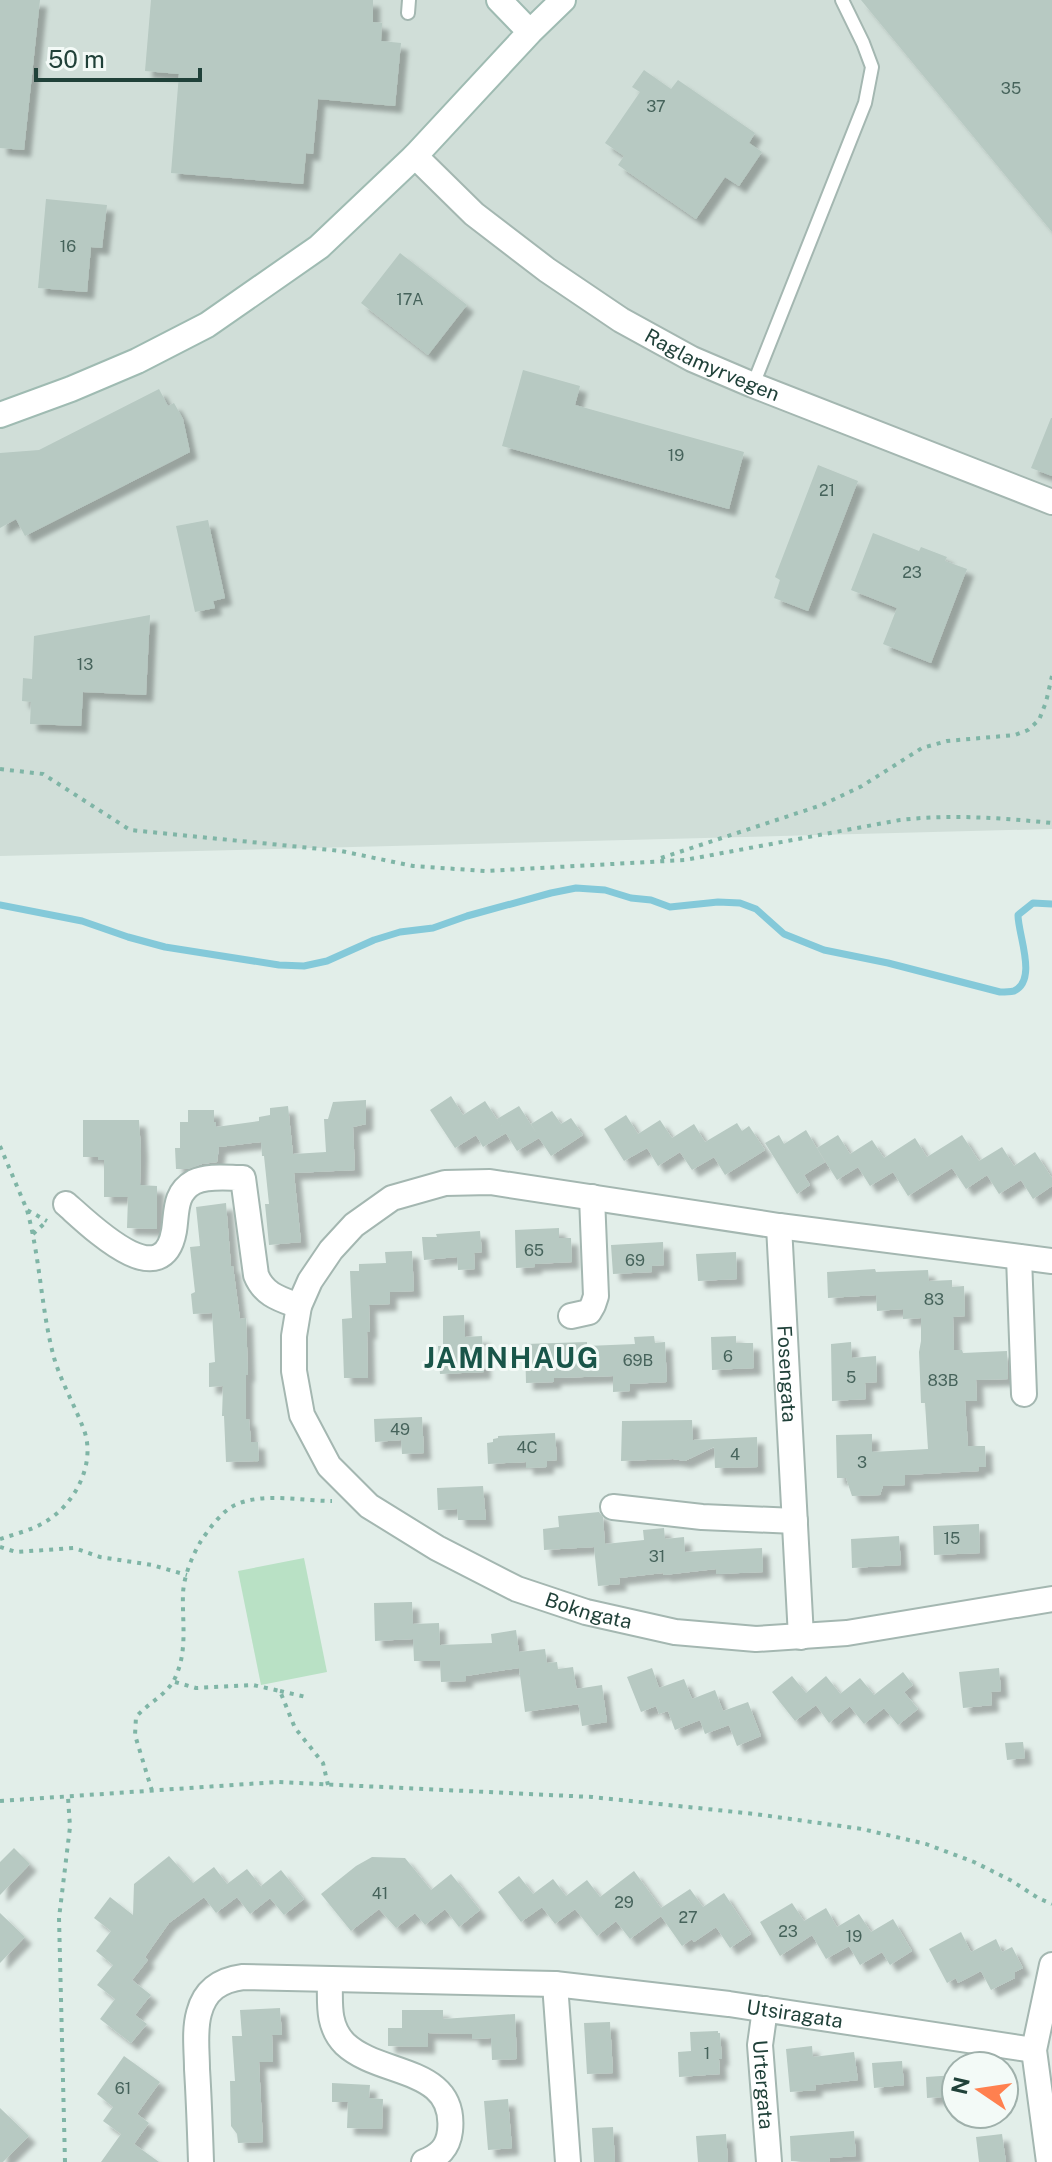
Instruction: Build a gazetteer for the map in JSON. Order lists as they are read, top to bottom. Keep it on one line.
{"streets":{"street":["Raglamyrvegen","Fosengata","Bokngata","Utsiragata","Urtergata"]},"crossings":[["Fosengata","Bokngata"],["Utsiragata","Urtergata"]],"districts":["JAMNHAUG"],"house_numbers":["35","37","16","17A","19","21","23","13","65","69","83","6","69B","5","83B","49","4C","4","3","15","31","41","29","27","23","19","1","61"],"scale_bar":"50 m","north":"left"}
